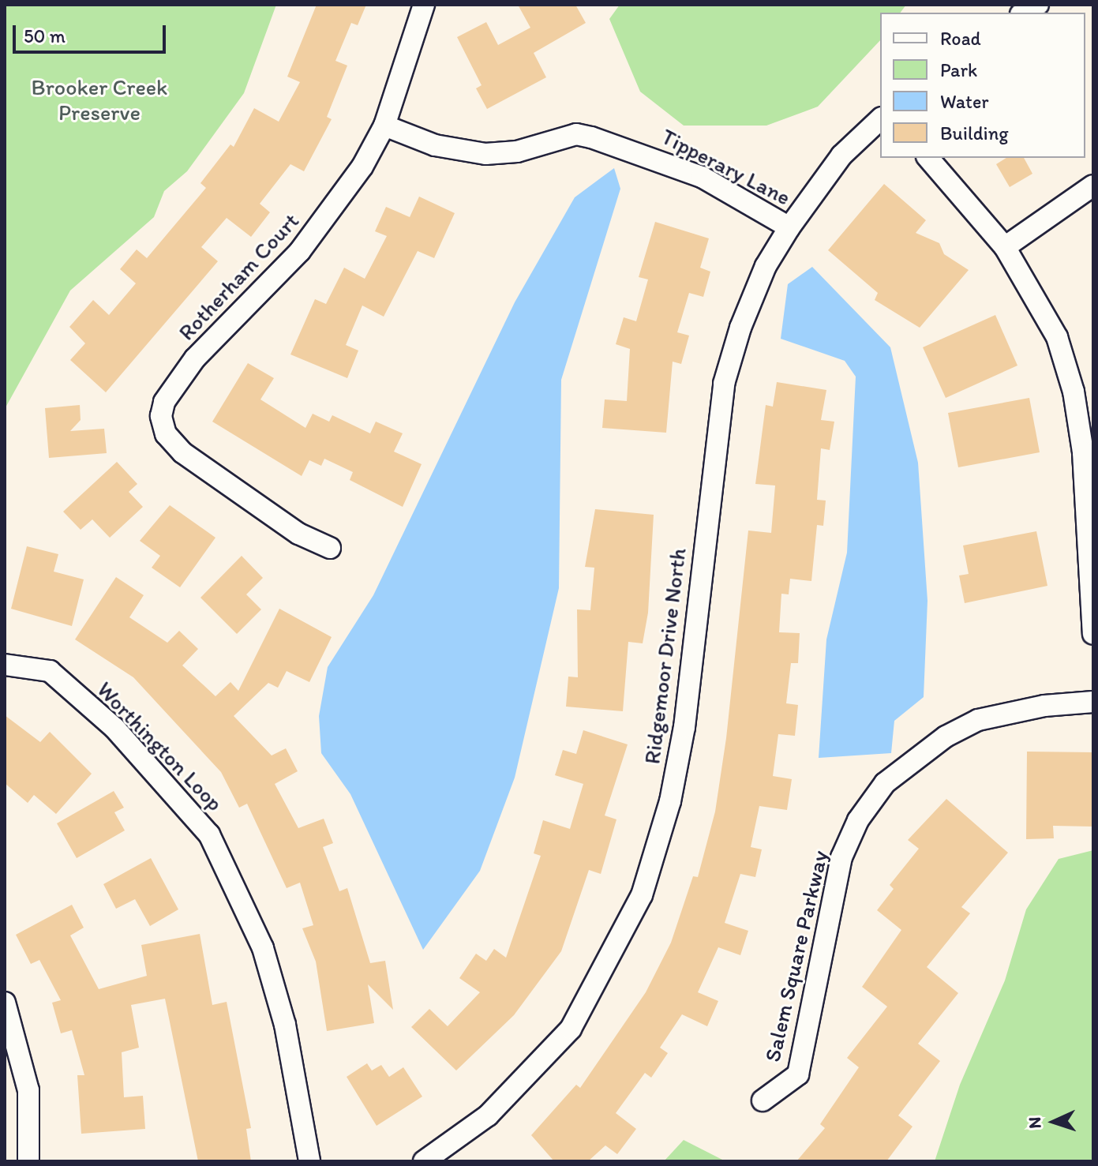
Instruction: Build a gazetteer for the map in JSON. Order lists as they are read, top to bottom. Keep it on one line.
{"streets":{"street":["Tipperary Lane","Rotherham Court","Ridgemoor Drive North","Worthington Loop","Salem Square Parkway"]},"crossings":[["Tipperary Lane","Rotherham Court"],["Tipperary Lane","Ridgemoor Drive North"]],"parks":["Brooker Creek Preserve"],"legend":["Road","Park","Water","Building"],"scale_bar":"50 m","north":"left"}
